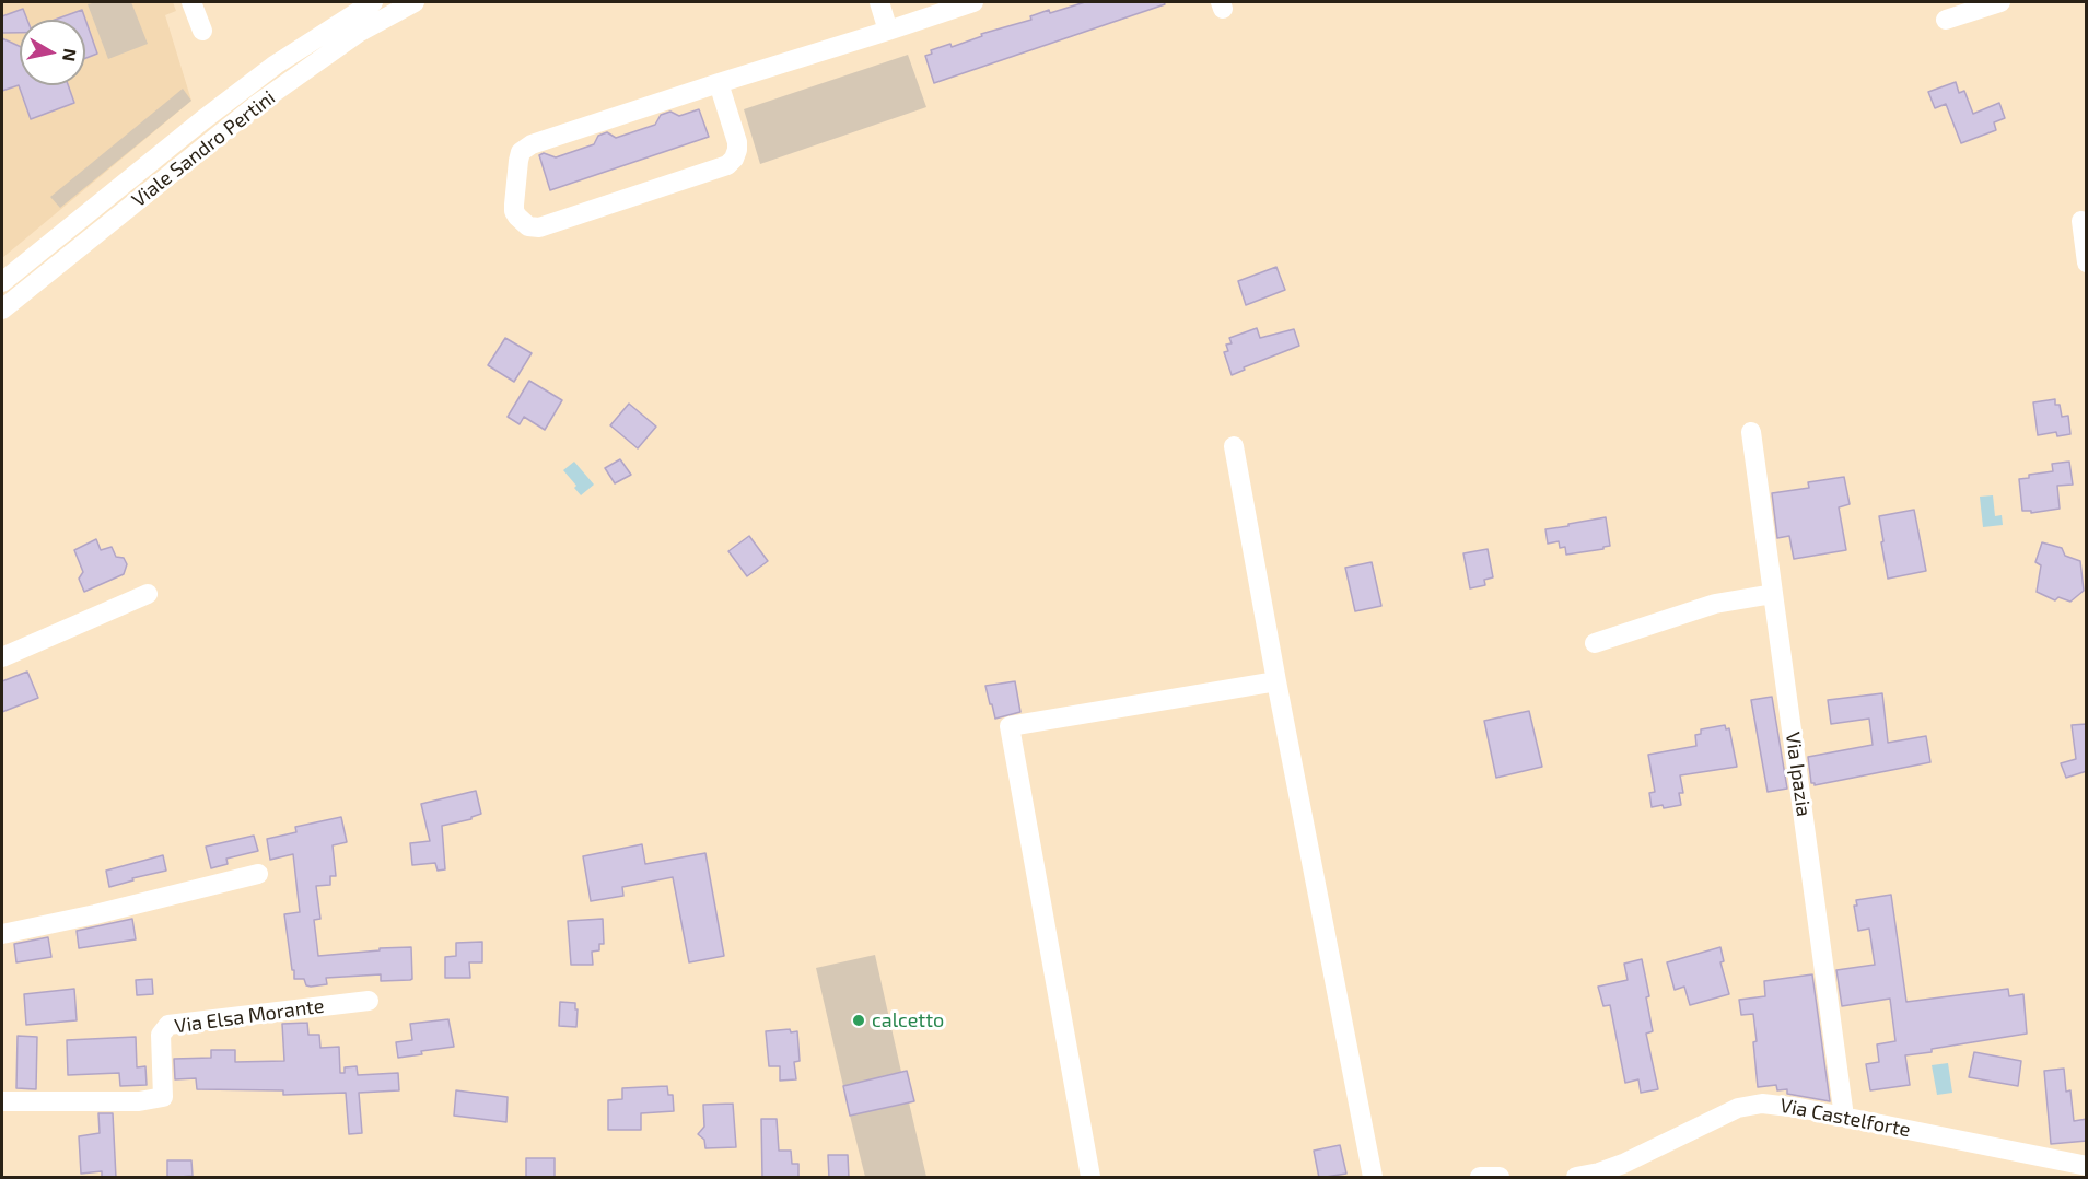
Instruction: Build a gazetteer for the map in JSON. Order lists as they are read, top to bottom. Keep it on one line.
{"streets":{"street":["Viale Sandro Pertini","Via Ipazia","Via Elsa Morante","Via Castelforte"]},"crossings":[["Via Ipazia","Via Castelforte"]],"places":["calcetto"],"north":"right"}
